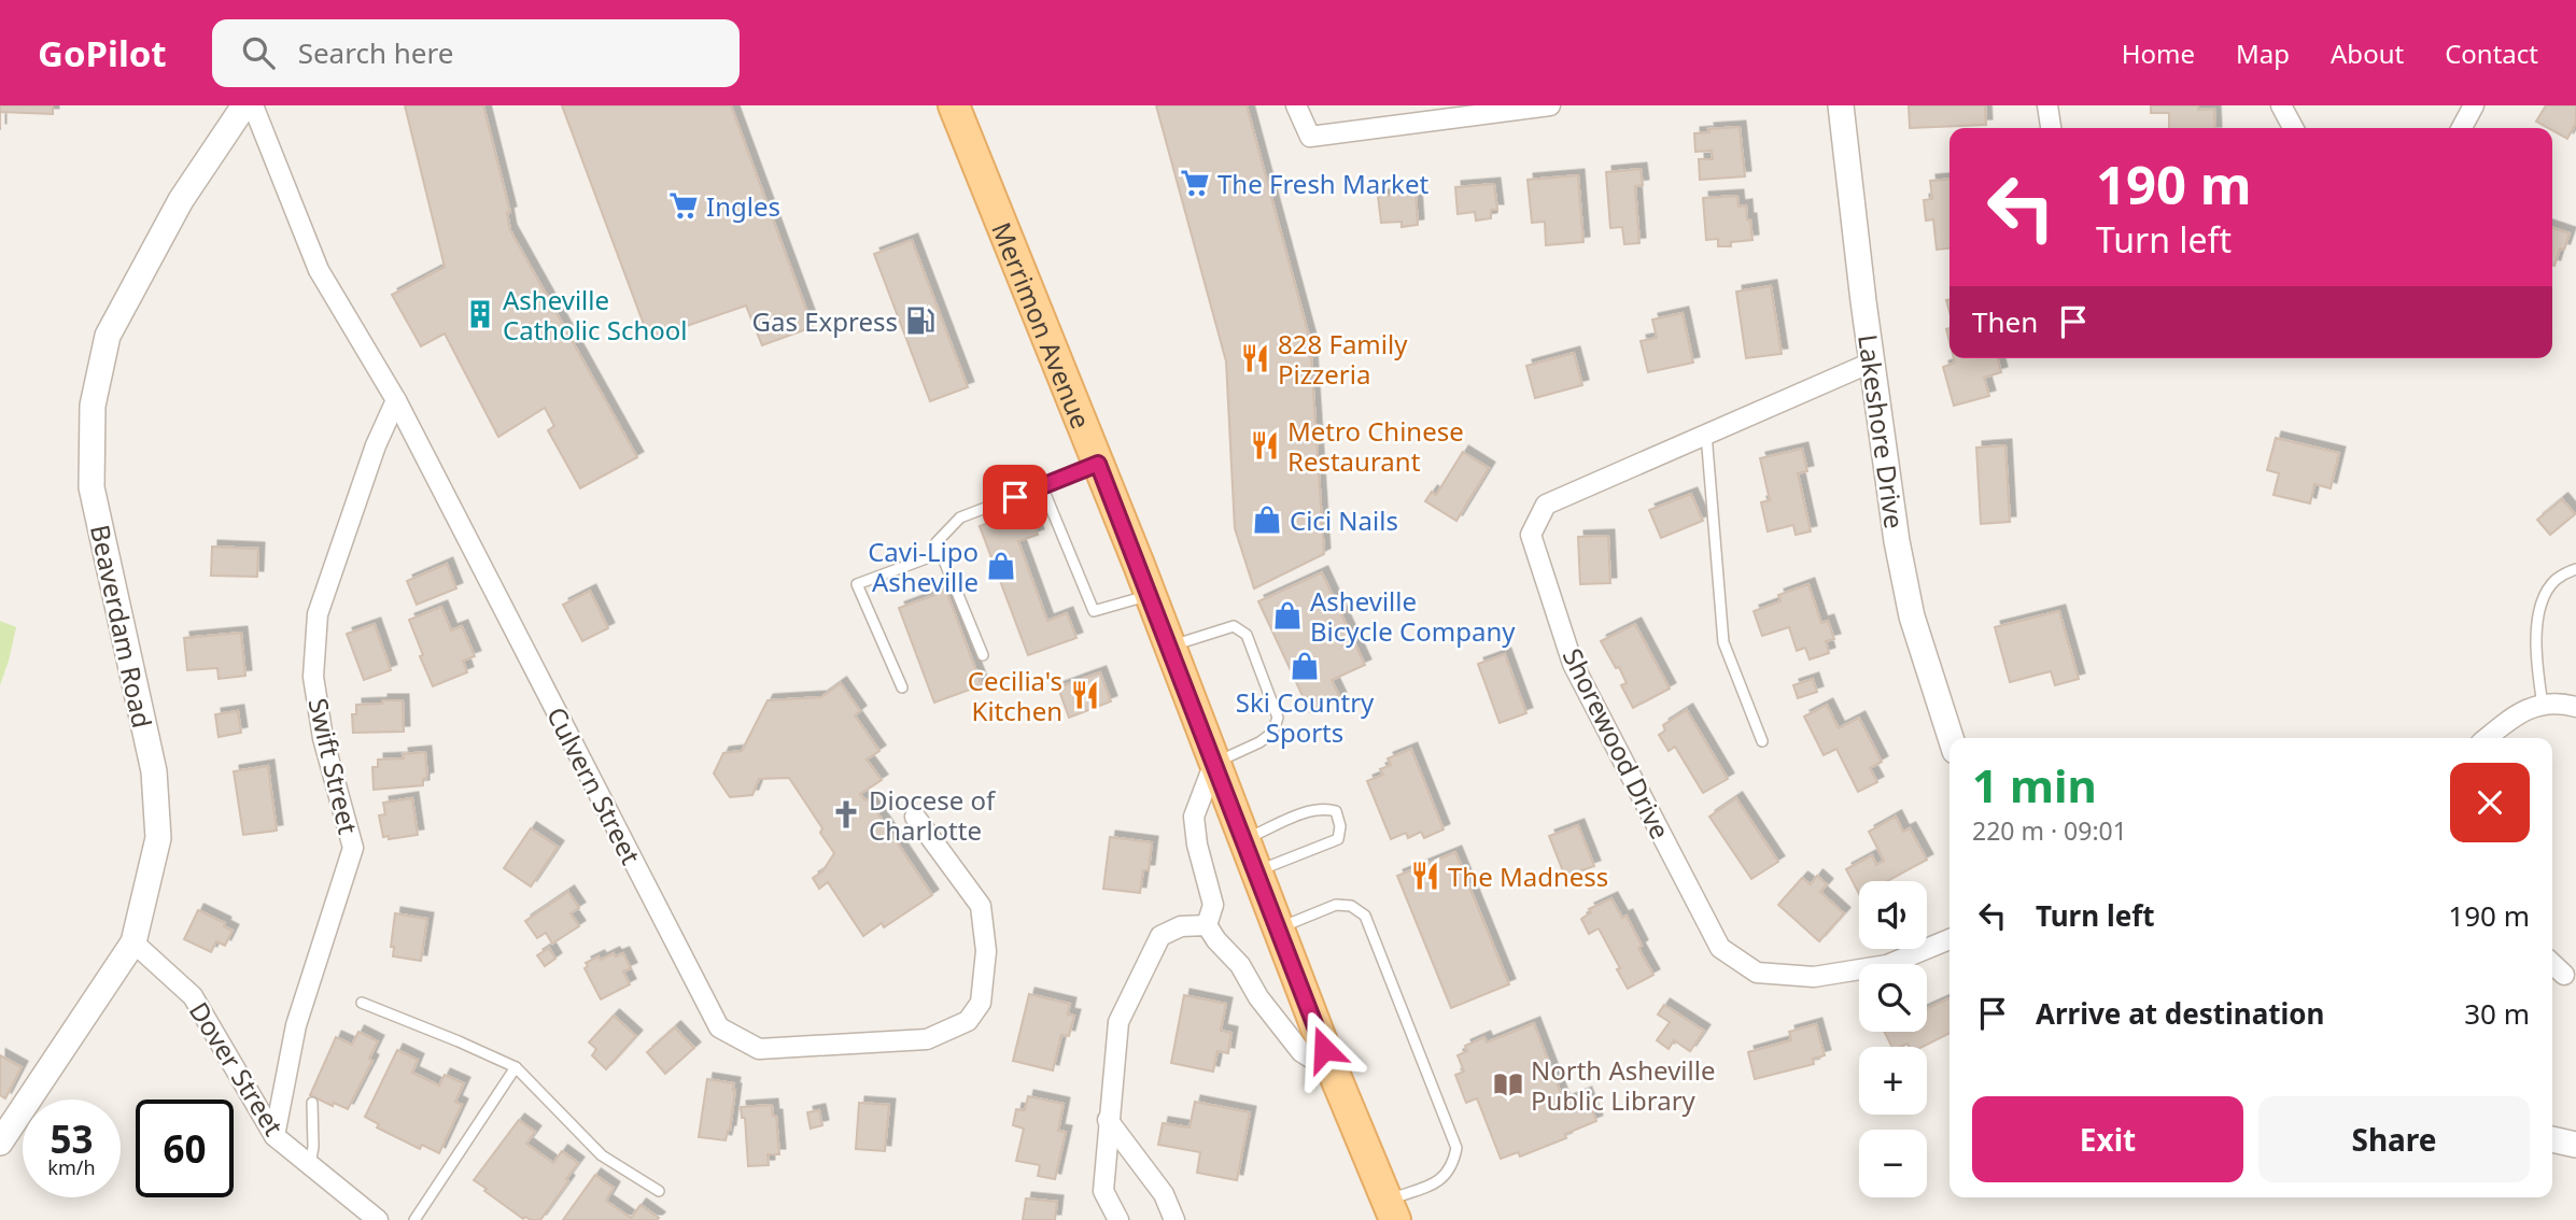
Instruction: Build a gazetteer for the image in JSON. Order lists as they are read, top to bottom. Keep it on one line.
{"streets":{"main road":["Merrimon Avenue"],"street":["Lakeshore Drive","Beaverdam Road","Shorewood Drive","Swift Street","Culvern Street","Dover Street"]},"crossings":[["Lakeshore Drive","Shorewood Drive"],["Beaverdam Road","Dover Street"],["Swift Street","Culvern Street"],["Swift Street","Dover Street"]],"places":{"supermarket":["The Fresh Market","Ingles"],"building":["Asheville Catholic School"],"fuel station":["Gas Express"],"restaurant":["828 Family Pizzeria","Metro Chinese Restaurant","Cecilia's Kitchen","The Madness"],"shop":["Cici Nails","Cavi-Lipo Asheville","Asheville Bicycle Company","Ski Country Sports"],"church":["Diocese of Charlotte"],"library":["North Asheville Public Library"]},"page":{"header":"GoPilot","search":"Search here","nav":["Home","Map","About","Contact"],"turn":["190 m","Turn left"],"then":"Then","heading":["1 min","220 m · 09:01"],"list":[{"name":"Turn left","value":"190 m"},{"name":"Arrive at destination","value":"30 m"}],"map_buttons":["+","−"],"buttons":["Exit","Share"],"speed":"53 km/h","limit":"60"}}
